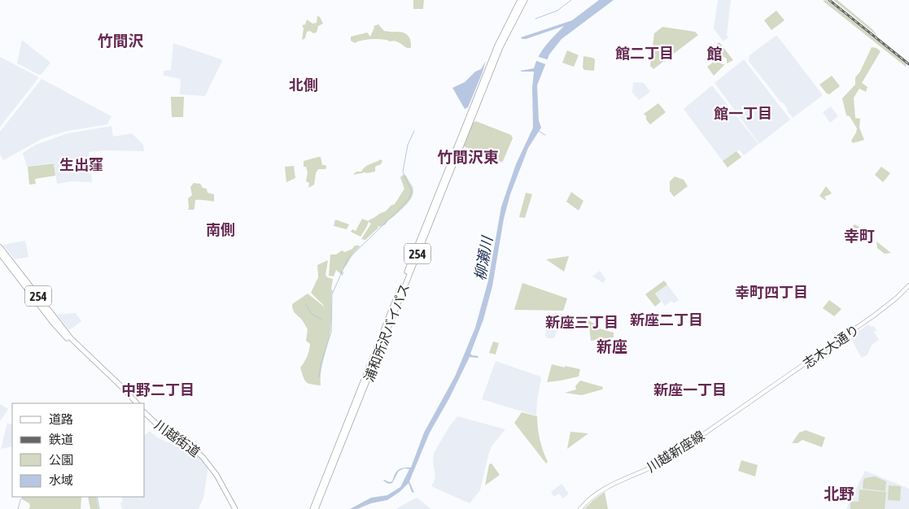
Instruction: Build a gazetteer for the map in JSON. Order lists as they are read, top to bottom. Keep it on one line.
{"streets":{"highway":["254","浦和所沢バイパス","川越街道"],"main road":["志木大通り","川越新座線"]},"crossings":[["志木大通り","川越新座線"]],"districts":["竹間沢","館二丁目","館","北側","館一丁目","竹間沢東","生出窪","南側","幸町","幸町四丁目","新座二丁目","新座三丁目","新座","中野二丁目","新座一丁目","北野"],"water":["柳瀬川"],"legend":["道路","鉄道","公園","水域"]}
